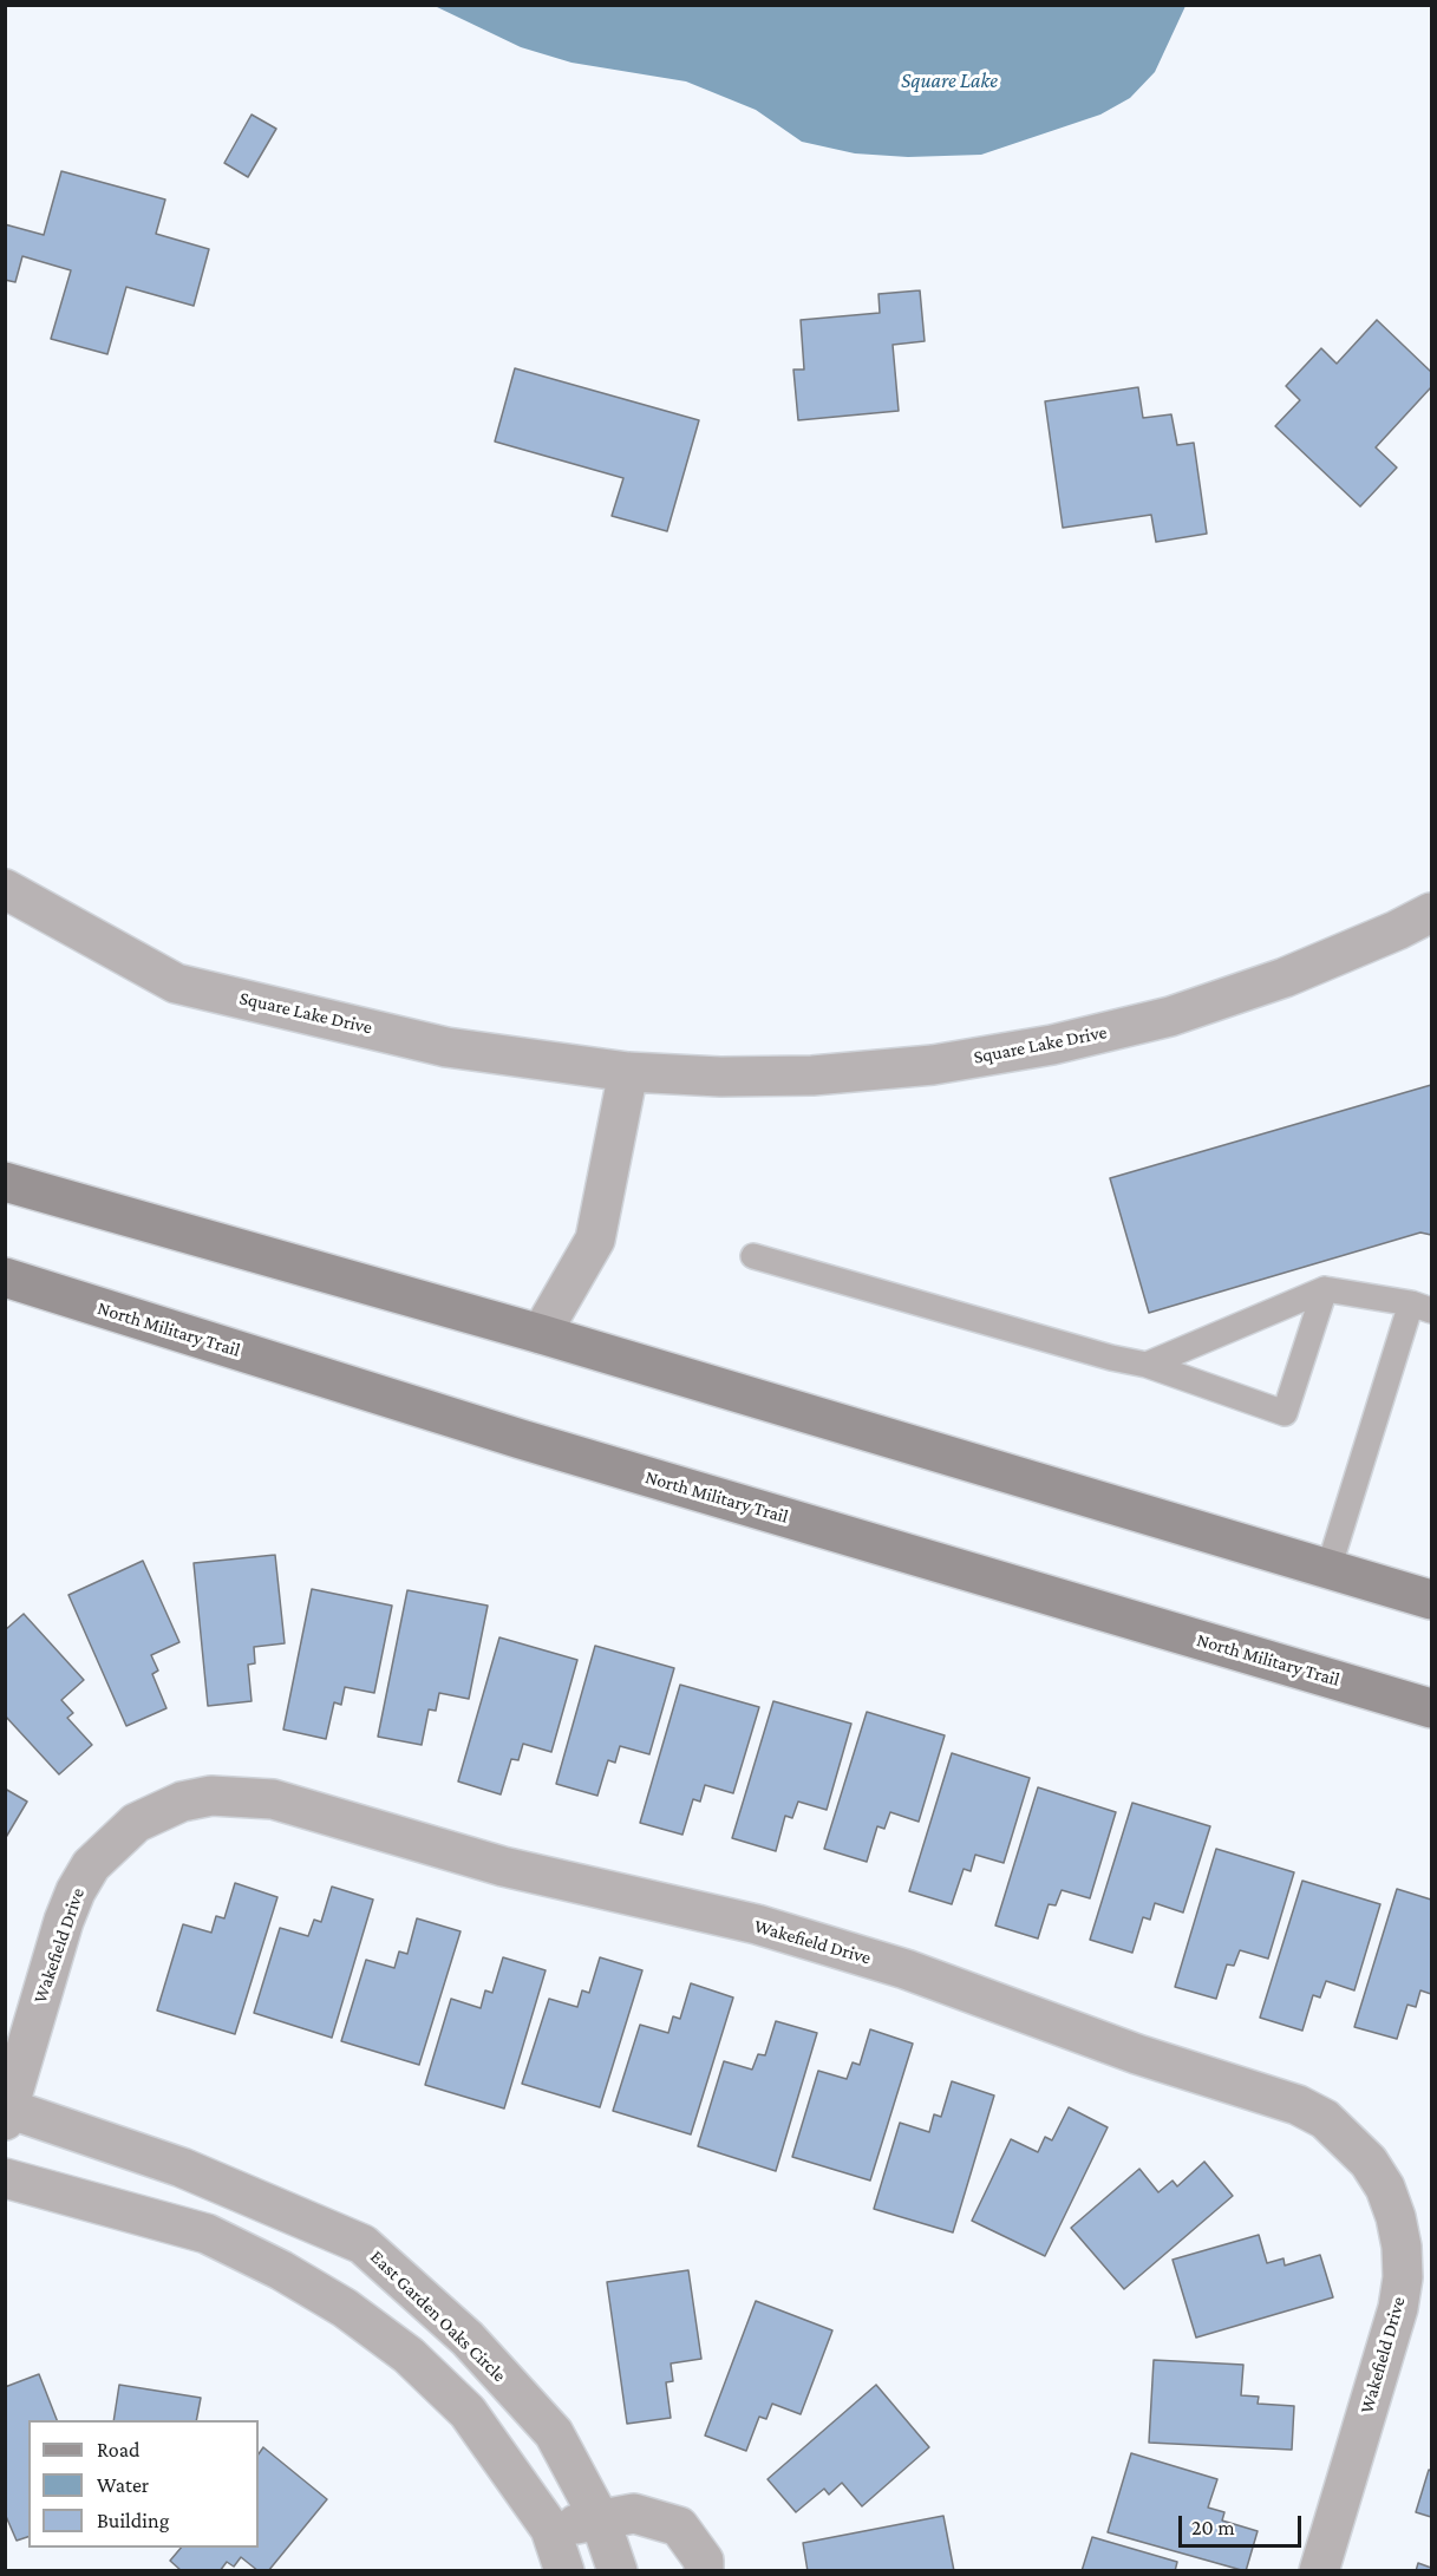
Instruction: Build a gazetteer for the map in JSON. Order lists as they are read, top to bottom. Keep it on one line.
{"streets":{"main road":["North Military Trail"],"street":["Square Lake Drive","Wakefield Drive","East Garden Oaks Circle"]},"crossings":[["Wakefield Drive","East Garden Oaks Circle"]],"water":["Square Lake"],"legend":["Road","Water","Building"],"scale_bar":"20 m"}
